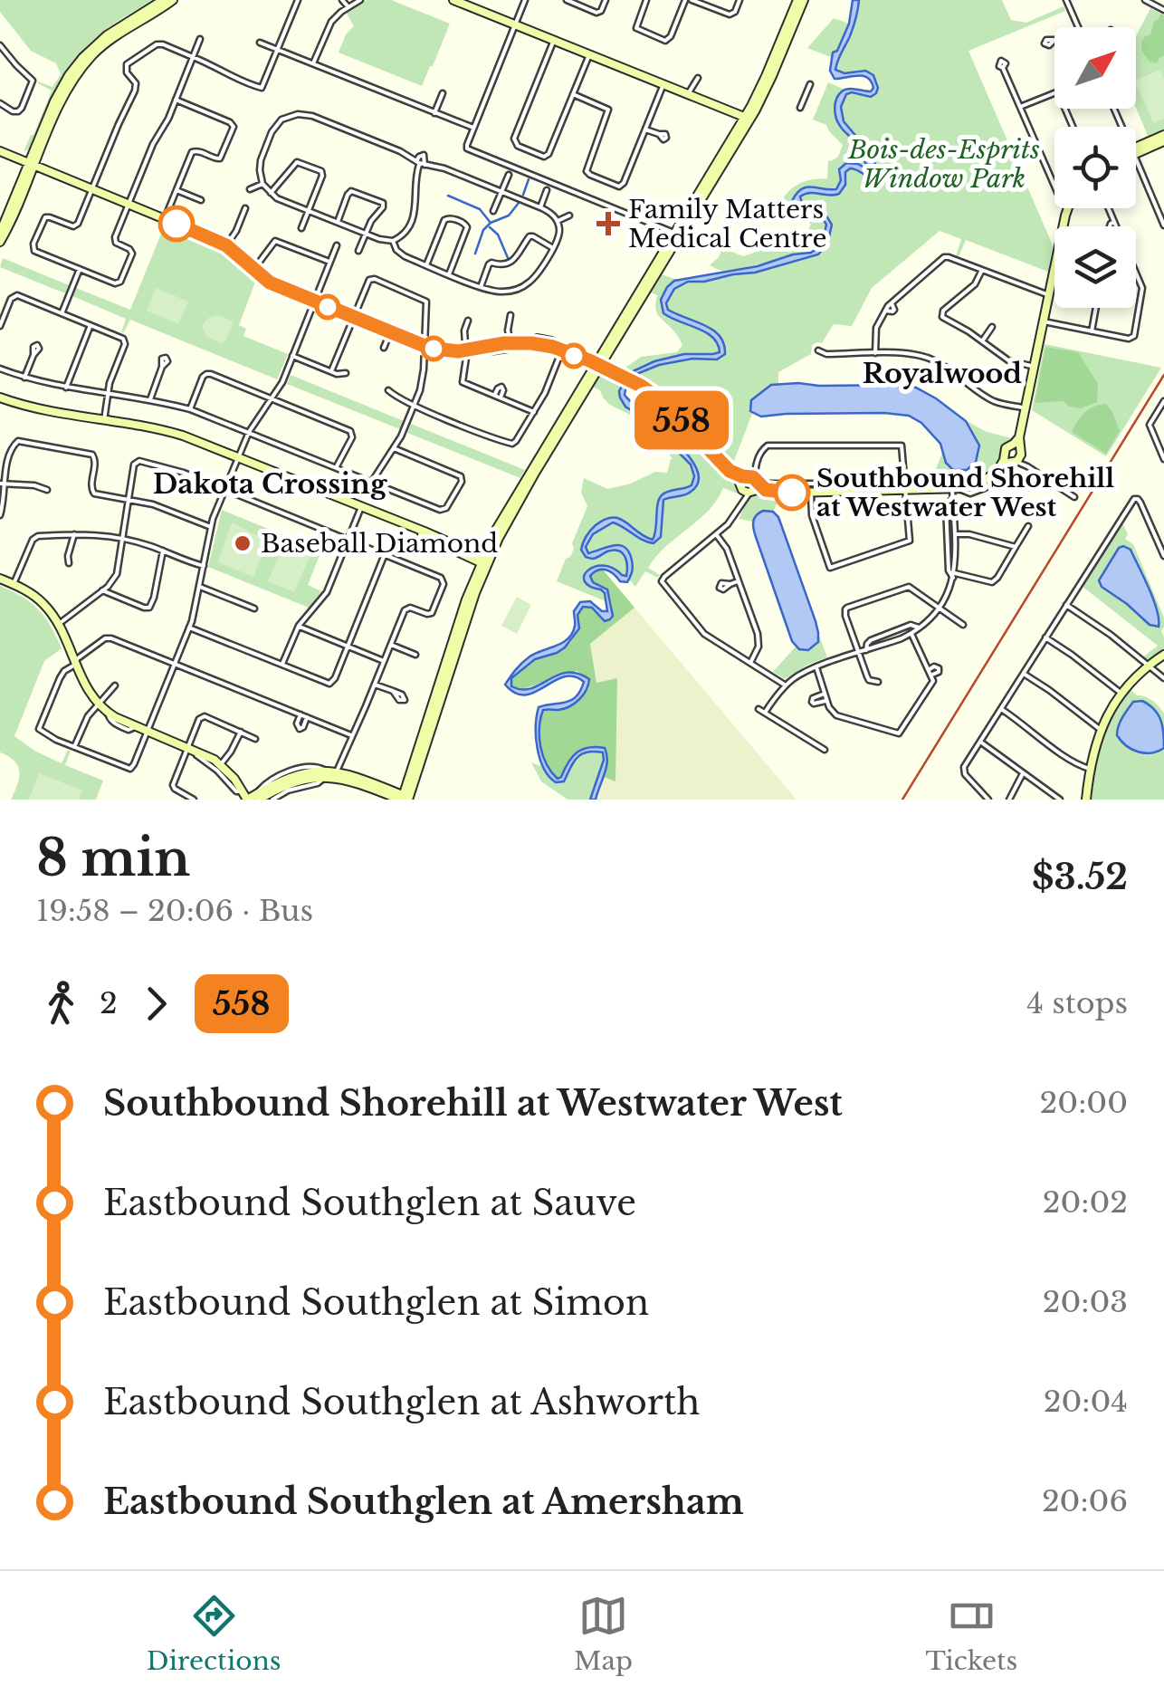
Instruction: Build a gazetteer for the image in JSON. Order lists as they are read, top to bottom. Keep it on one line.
{"districts":["Royalwood","Dakota Crossing"],"parks":["Bois-des-Esprits Window Park"],"places":{"health":["Family Matters Medical Centre"],"other":["Southbound Shorehill at Westwater West","Baseball Diamond"]},"lines":["bus line 558"],"north":"top right","page":{"on_map":"558","heading":["8 min","19:58 – 20:06 · Bus","$3.52"],"legs":["2","558","4 stops"],"list":[{"name":"Southbound Shorehill at Westwater West","value":"20:00"},{"name":"Eastbound Southglen at Sauve","value":"20:02"},{"name":"Eastbound Southglen at Simon","value":"20:03"},{"name":"Eastbound Southglen at Ashworth","value":"20:04"},{"name":"Eastbound Southglen at Amersham","value":"20:06"}],"tabs":["Directions","Map","Tickets"]}}
